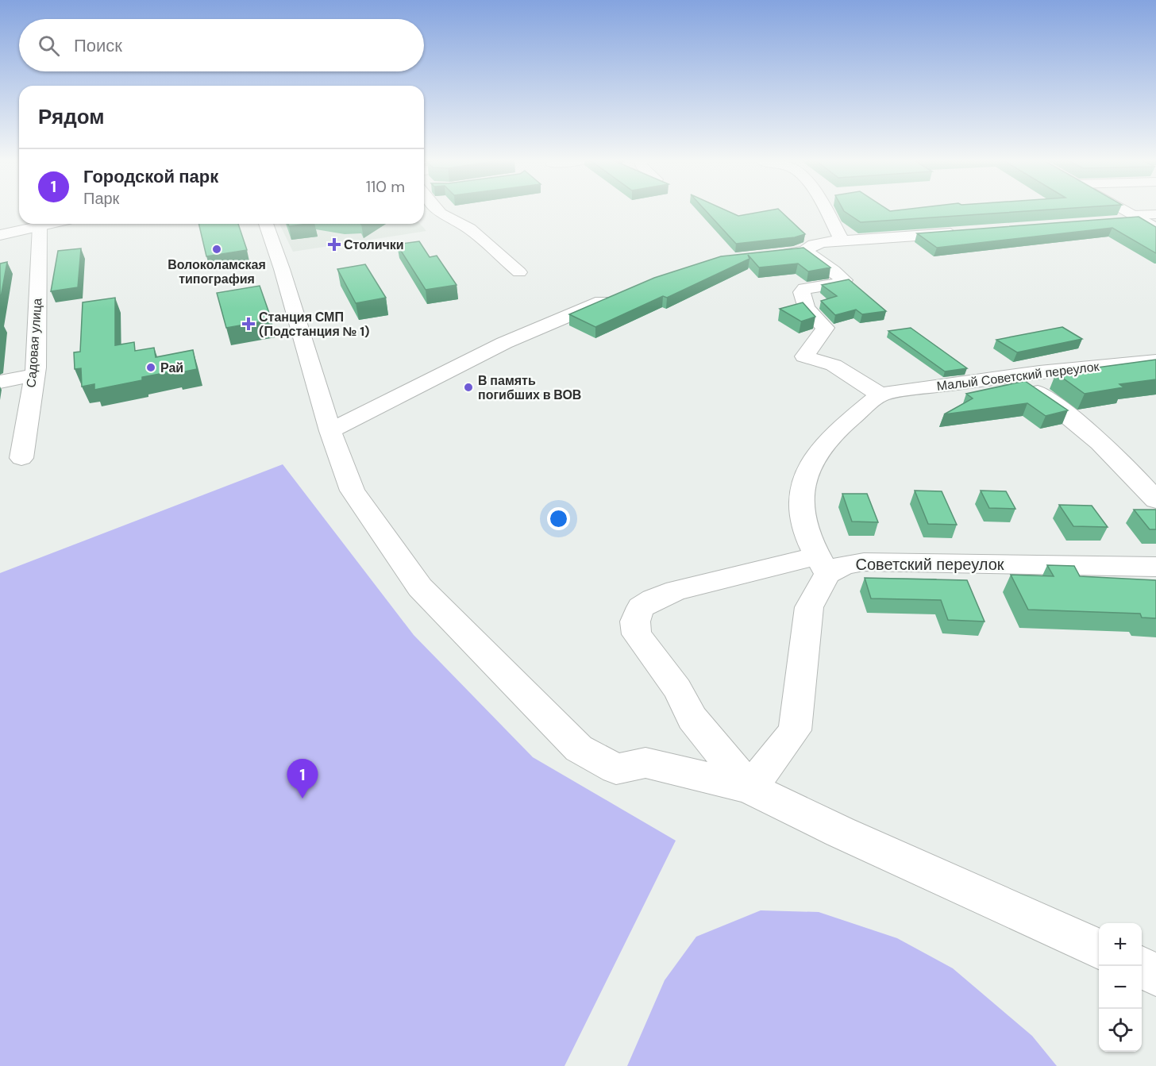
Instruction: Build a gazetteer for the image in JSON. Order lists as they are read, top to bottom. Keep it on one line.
{"streets":{"street":["Садовая улица","Малый Советский переулок","Советский переулок"]},"places":{"health":["Столички","Станция СМП (Подстанция № 1)"],"other":["Волоколамская типография","Рай","В память погибших в ВОВ"]},"page":{"search":"Поиск","heading":"Рядом","list":[{"mark":"1","name":"Городской парк","note":"Парк","value":"110 m"}],"pins":"1","map_buttons":["+","−"]}}
